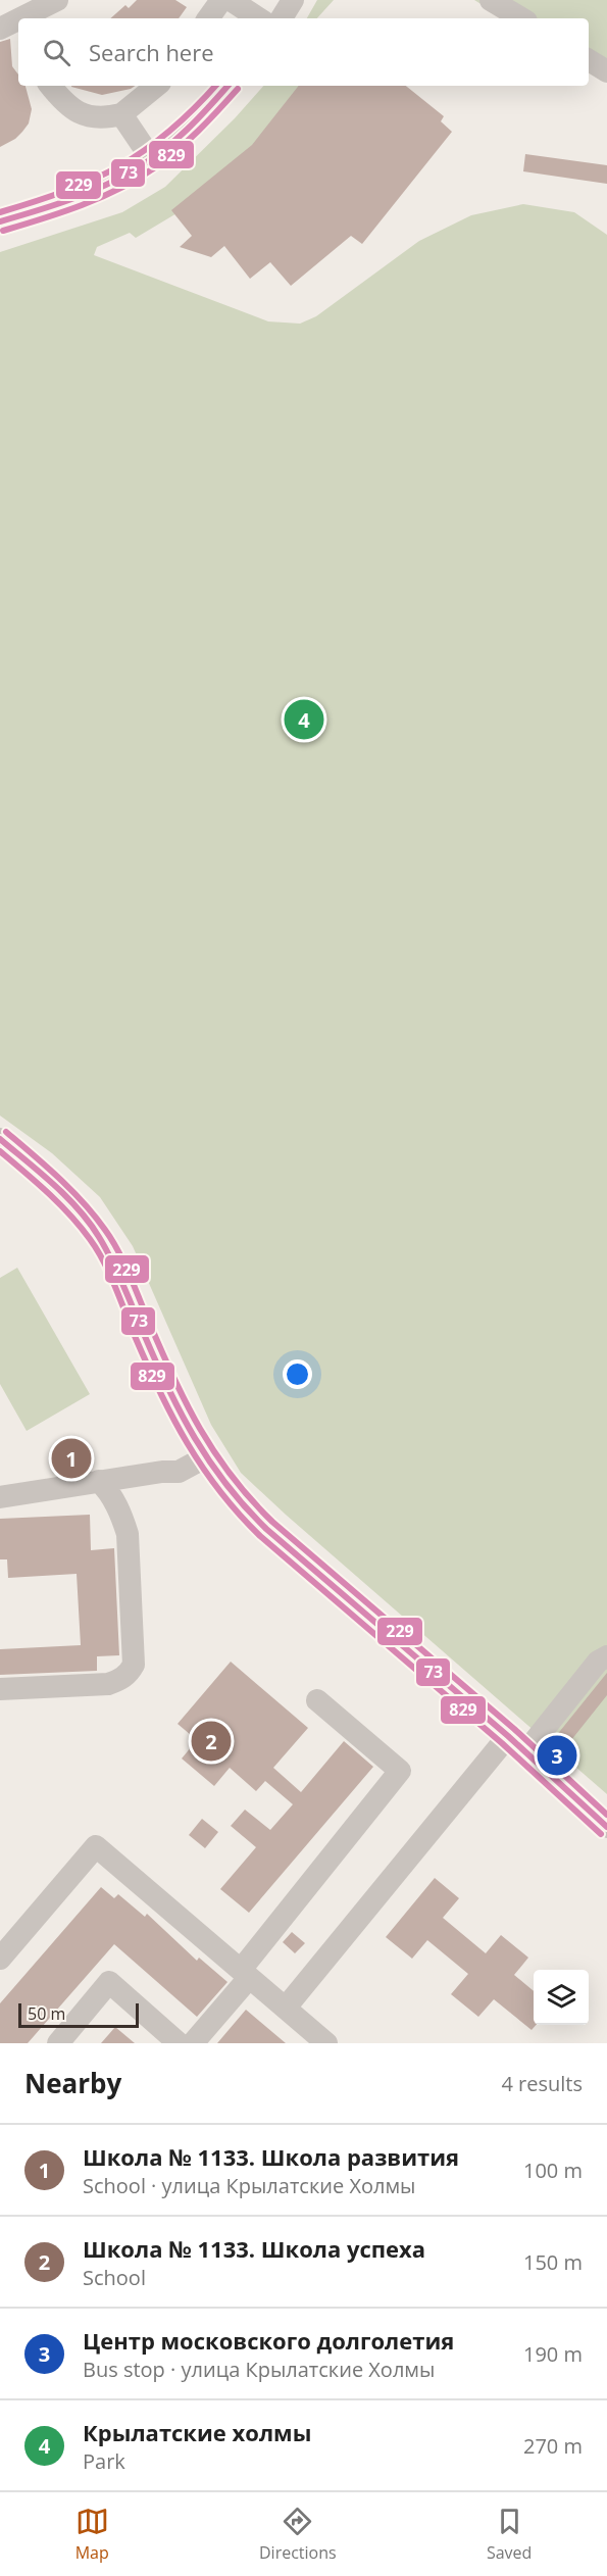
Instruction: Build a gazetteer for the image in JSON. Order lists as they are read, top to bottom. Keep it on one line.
{"lines":["transit line 73","transit line 229","transit line 829"],"scale_bar":"50 m","page":{"search":"Search here","pins":["4","1","2","3"],"scale":"50 m","heading":["Nearby","4 results"],"list":[{"mark":"1","name":"Школа № 1133. Школа развития","note":"School · улица Крылатские Холмы","value":"100 m"},{"mark":"2","name":"Школа № 1133. Школа успеха","note":"School","value":"150 m"},{"mark":"3","name":"Центр московского долголетия","note":"Bus stop · улица Крылатские Холмы","value":"190 m"},{"mark":"4","name":"Крылатские холмы","note":"Park","value":"270 m"}],"nav":["Map","Directions","Saved"]}}
